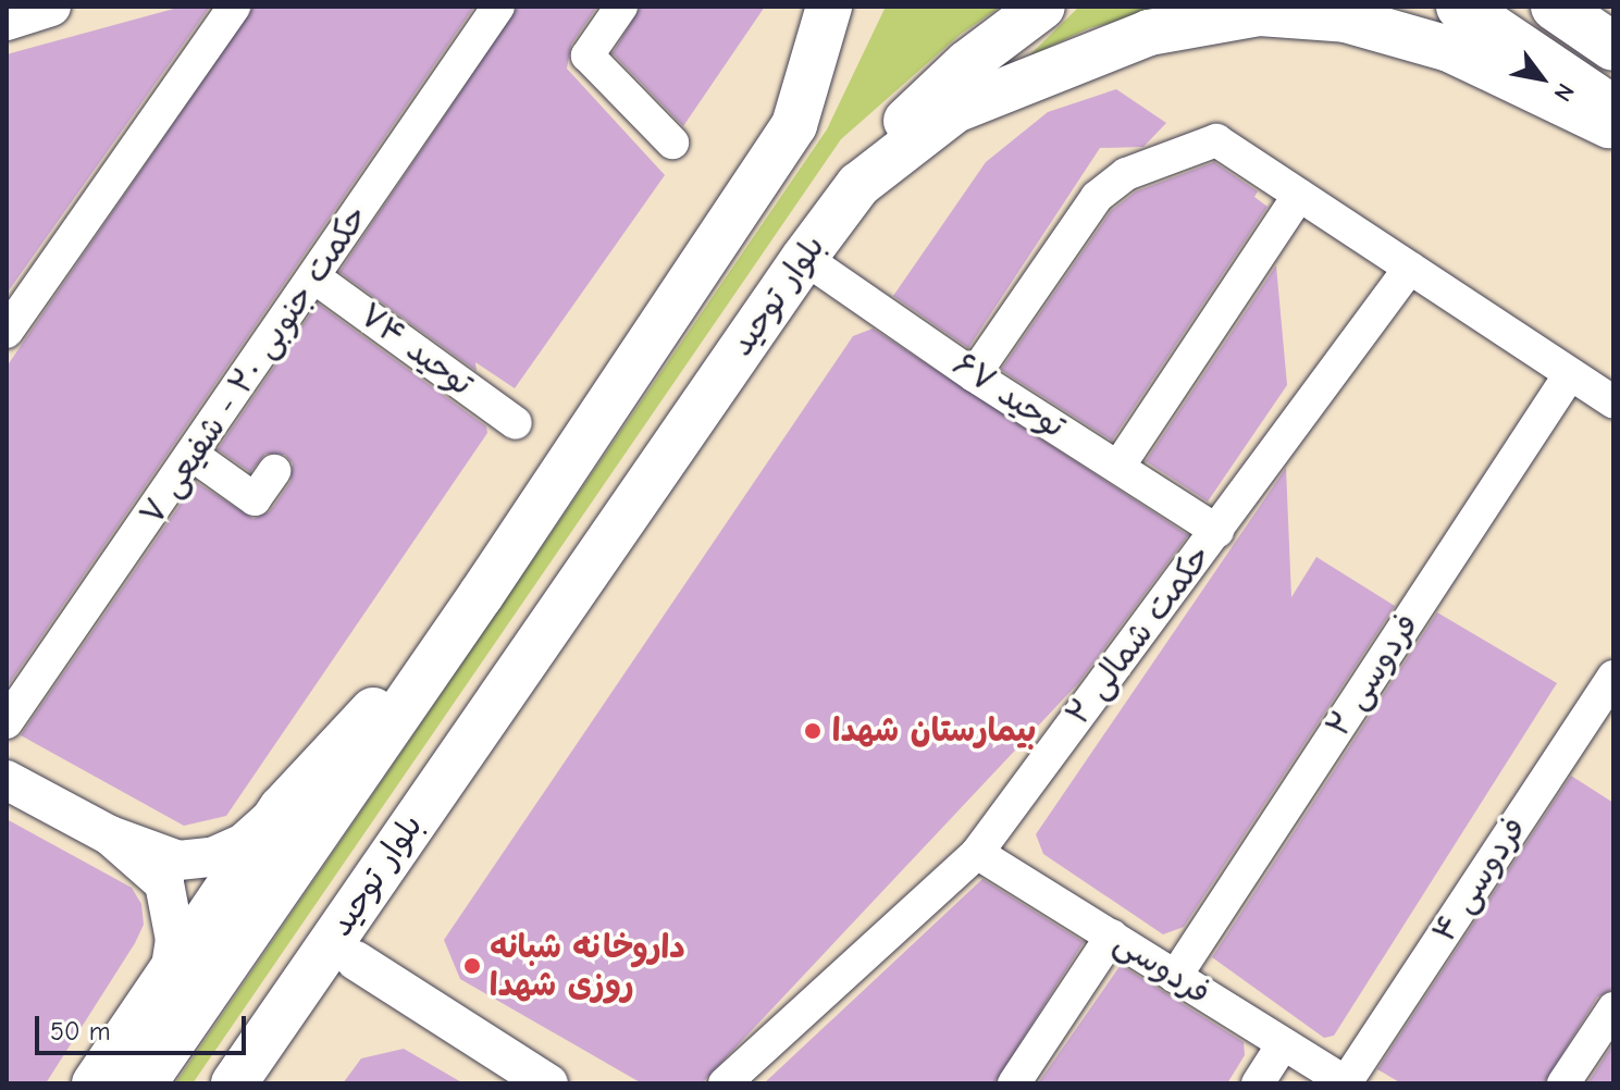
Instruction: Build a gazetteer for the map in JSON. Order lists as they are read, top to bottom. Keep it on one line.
{"streets":{"main road":["بلوار توحید"],"street":["توحید ۷۴","حکمت جنوبی ۲۰ - شفیعی ۷","توحید ۶۷","حکمت شمالی ۲","فردوسی ۲","فردوسی ۴","فردوسی"]},"crossings":[["بلوار توحید","توحید ۶۷"],["توحید ۷۴","حکمت جنوبی ۲۰ - شفیعی ۷"],["توحید ۶۷","حکمت شمالی ۲"],["حکمت شمالی ۲","فردوسی"],["فردوسی ۲","فردوسی"],["فردوسی ۴","فردوسی"]],"places":["بیمارستان شهدا","داروخانه شبانه روزی شهدا"],"scale_bar":"50 m","north":"bottom right"}
